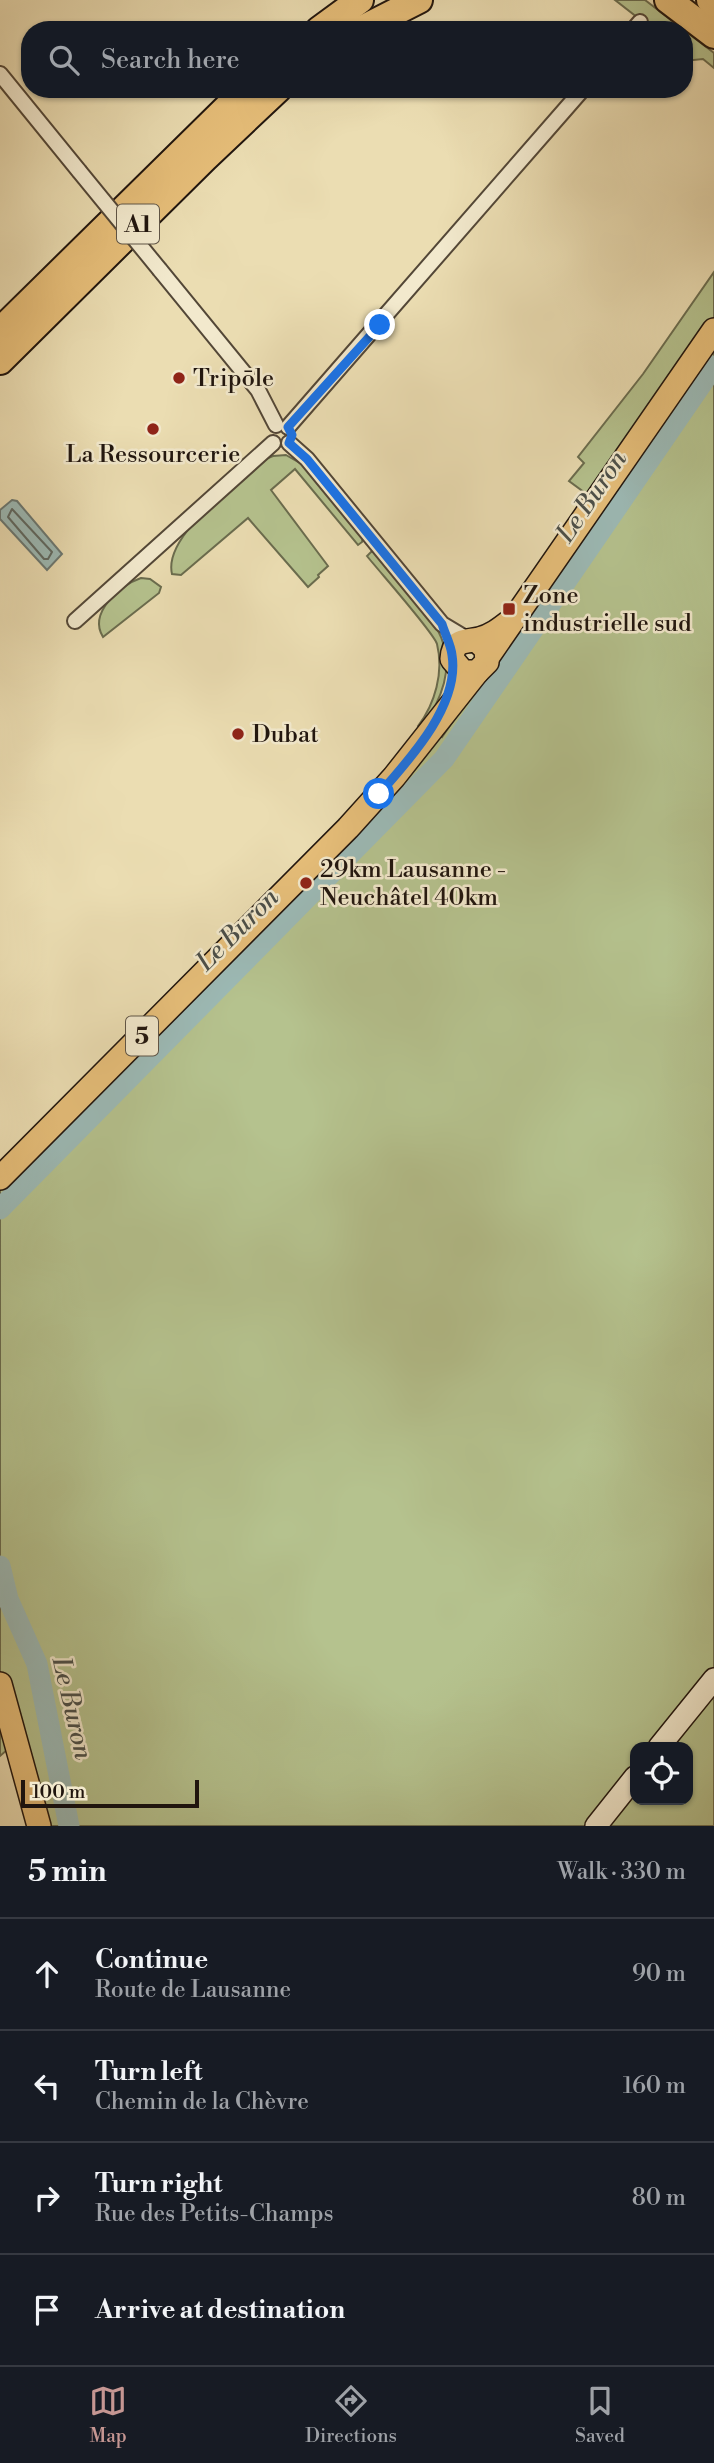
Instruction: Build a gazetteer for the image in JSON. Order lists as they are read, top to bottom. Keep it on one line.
{"streets":{"highway":["A1"],"main road":["5"]},"water":["Le Buron"],"places":{"other":["Tripōle","La Ressourcerie","Dubat","29km Lausanne - Neuchâtel 40km"],"transit":["Zone industrielle sud"]},"scale_bar":"100 m","page":{"search":"Search here","scale":"100 m","heading":["5 min","Walk · 330 m"],"list":[["Continue","Route de Lausanne","90 m"],["Turn left","Chemin de la Chèvre","160 m"],["Turn right","Rue des Petits-Champs","80 m"],"Arrive at destination"],"nav":["Map","Directions","Saved"]}}
